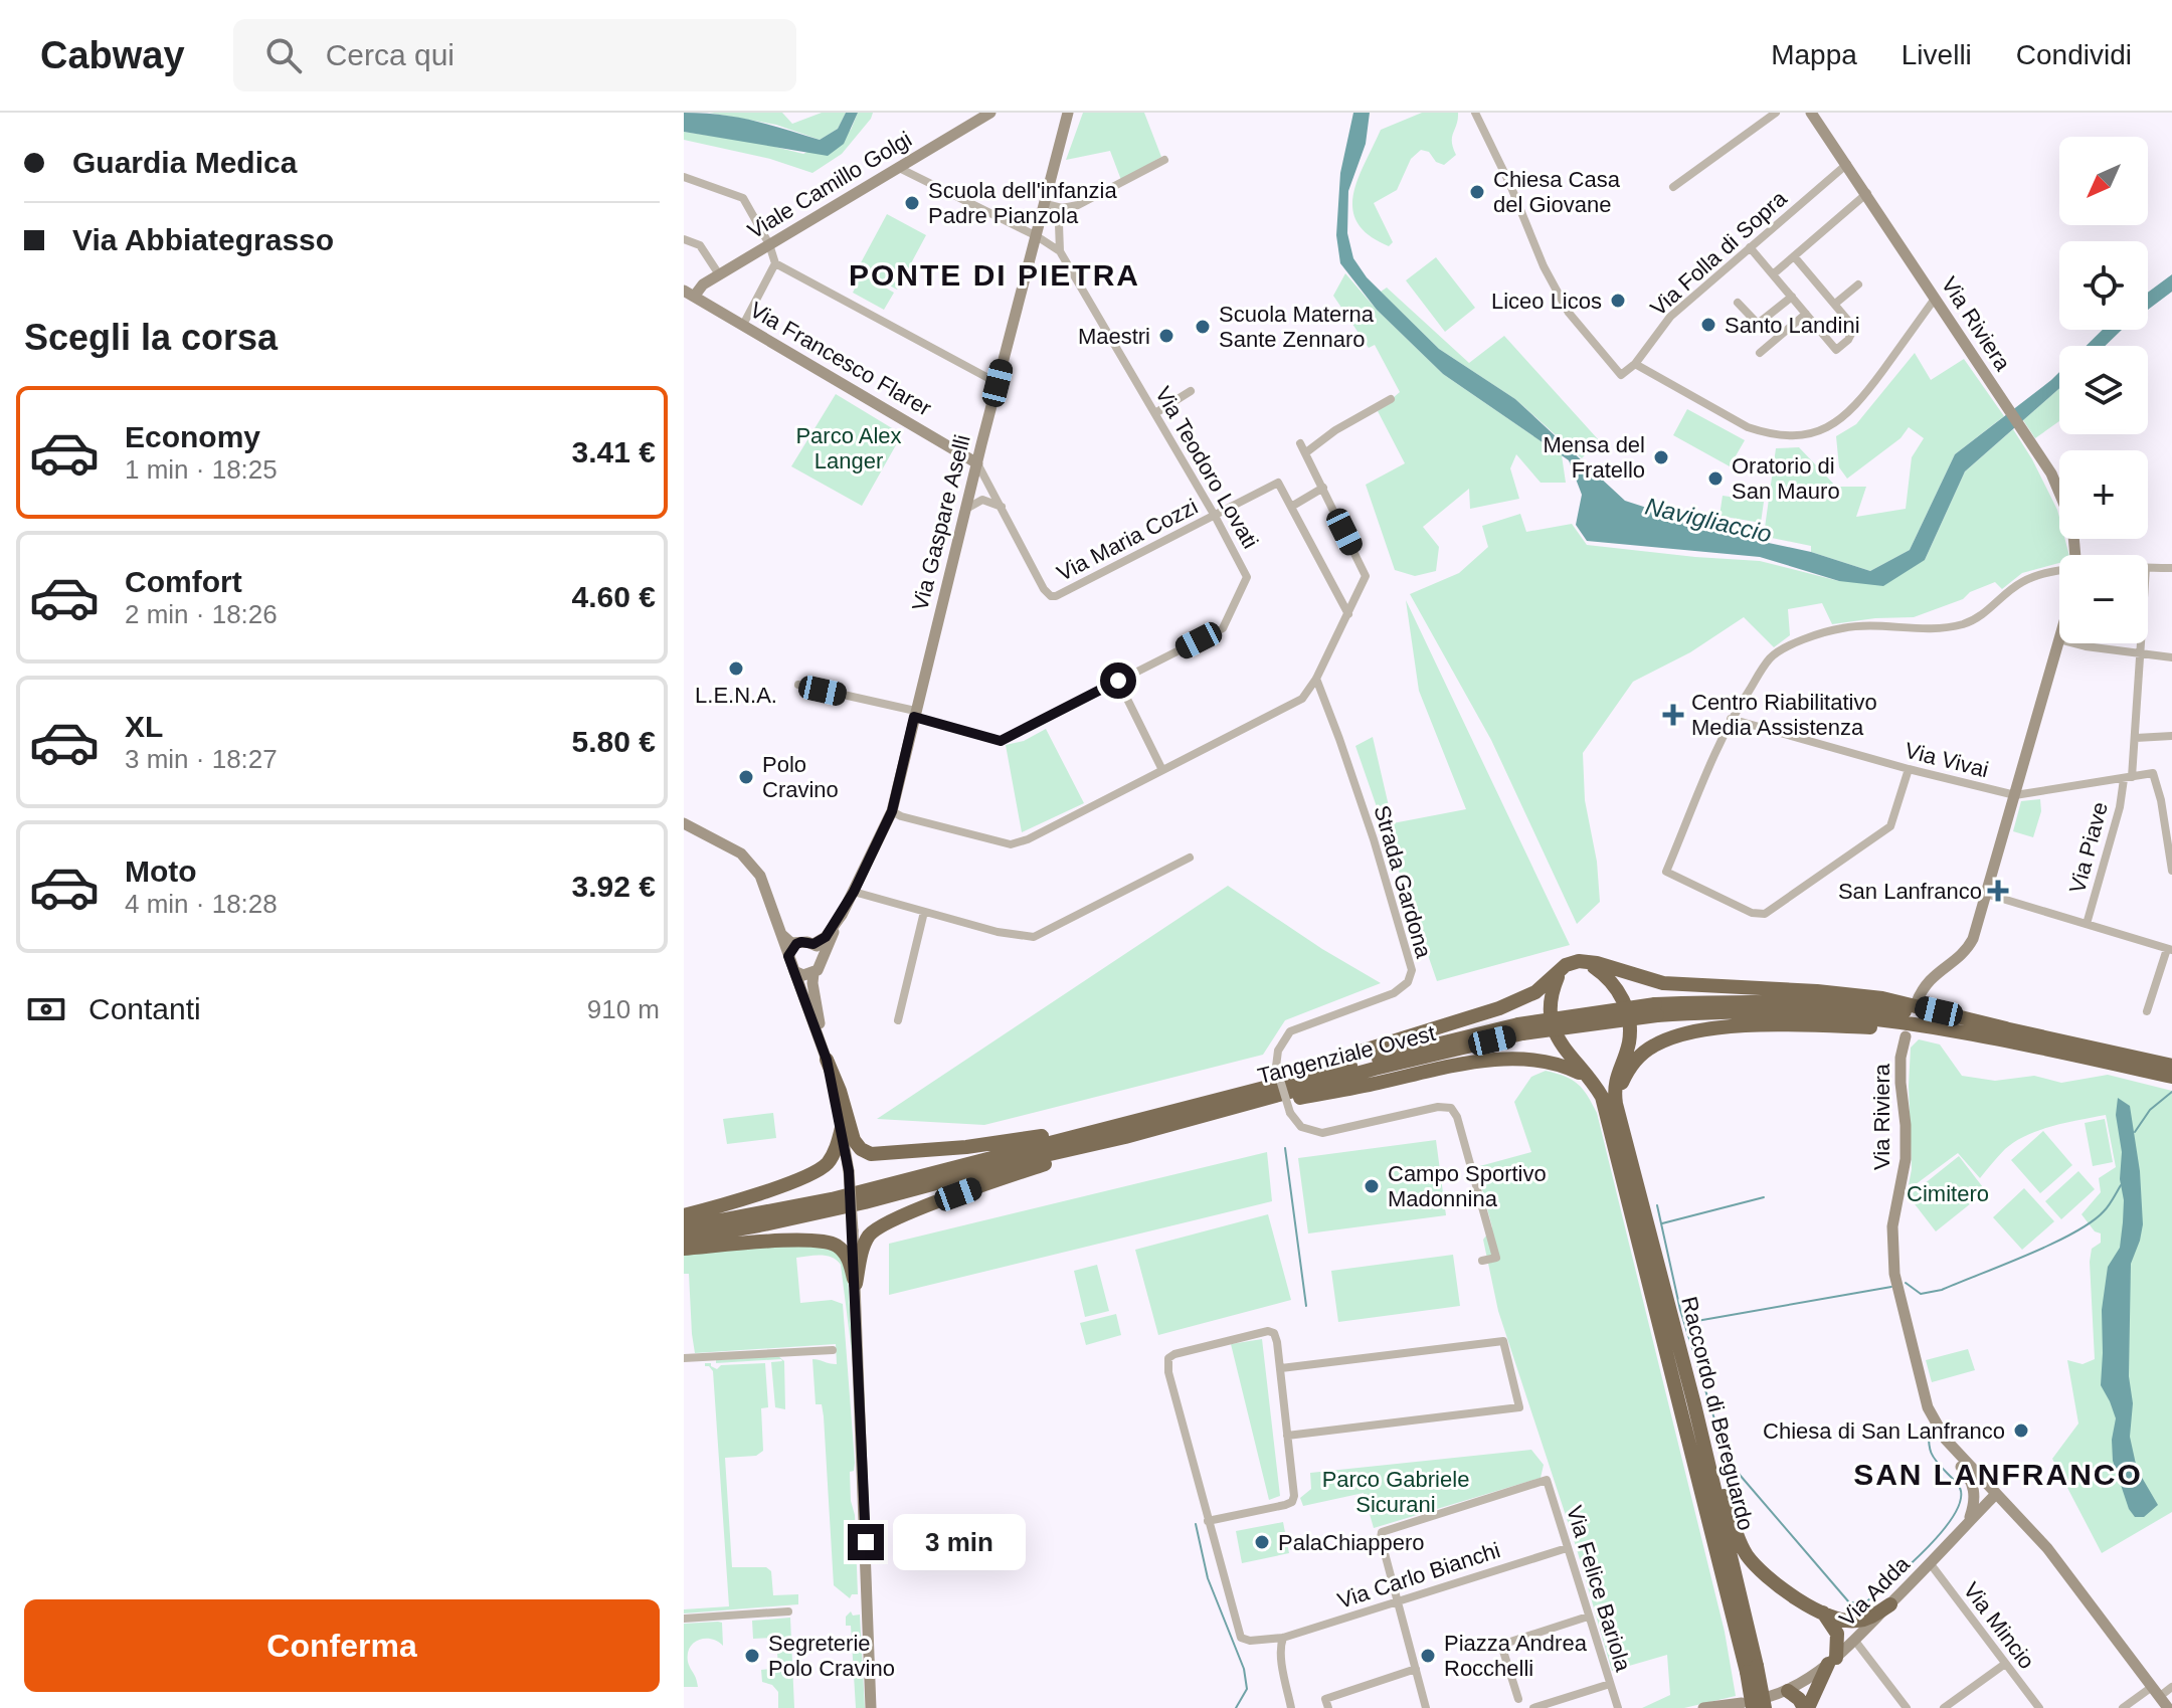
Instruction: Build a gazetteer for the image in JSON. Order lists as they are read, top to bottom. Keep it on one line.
{"streets":{"highway":["Tangenziale Ovest","Raccordo di Bereguardo"],"street":["Viale Camillo Golgi","Via Folla di Sopra","Via Riviera","Via Francesco Flarer","Via Teodoro Lovati","Via Gaspare Aselli","Via Maria Cozzi","Via Vivai","Via Piave","Strada Gardona","Via Carlo Bianchi","Via Felice Bariola","Via Adda","Via Mincio"]},"crossings":[["Viale Camillo Golgi","Via Francesco Flarer"],["Viale Camillo Golgi","Via Teodoro Lovati"],["Via Folla di Sopra","Via Riviera"],["Via Francesco Flarer","Via Gaspare Aselli"],["Via Teodoro Lovati","Via Gaspare Aselli"],["Via Teodoro Lovati","Via Maria Cozzi"],["Raccordo di Bereguardo","Via Adda"],["Via Carlo Bianchi","Via Felice Bariola"],["Via Adda","Via Mincio"]],"districts":["PONTE DI PIETRA","SAN LANFRANCO"],"water":["Navigliaccio"],"parks":["Parco Alex Langer","Cimitero","Parco Gabriele Sicurani"],"places":{"other":["Chiesa Casa del Giovane","Scuola dell'infanzia Padre Pianzola","Liceo Licos","Santo Landini","Scuola Materna Sante Zennaro","Maestri","Mensa del Fratello","Oratorio di San Mauro","L.E.N.A.","Polo Cravino","Campo Sportivo Madonnina","Chiesa di San Lanfranco","PalaChiappero","Segreterie Polo Cravino","Piazza Andrea Rocchelli"],"health":["Centro Riabilitativo Media Assistenza","San Lanfranco"]},"north":"bottom left","page":{"header":"Cabway","search":"Cerca qui","nav":["Mappa","Livelli","Condividi"],"banner":["Guardia Medica","Via Abbiategrasso"],"map_buttons":["+","−"],"heading":"Scegli la corsa","list":[{"name":"Economy","note":"1 min · 18:25","value":"3.41 €"},{"name":"Comfort","note":"2 min · 18:26","value":"4.60 €"},{"name":"XL","note":"3 min · 18:27","value":"5.80 €"},{"name":"Moto","note":"4 min · 18:28","value":"3.92 €"}],"pay":["Contanti","910 m"],"bubble":"3 min","buttons":"Conferma"}}
